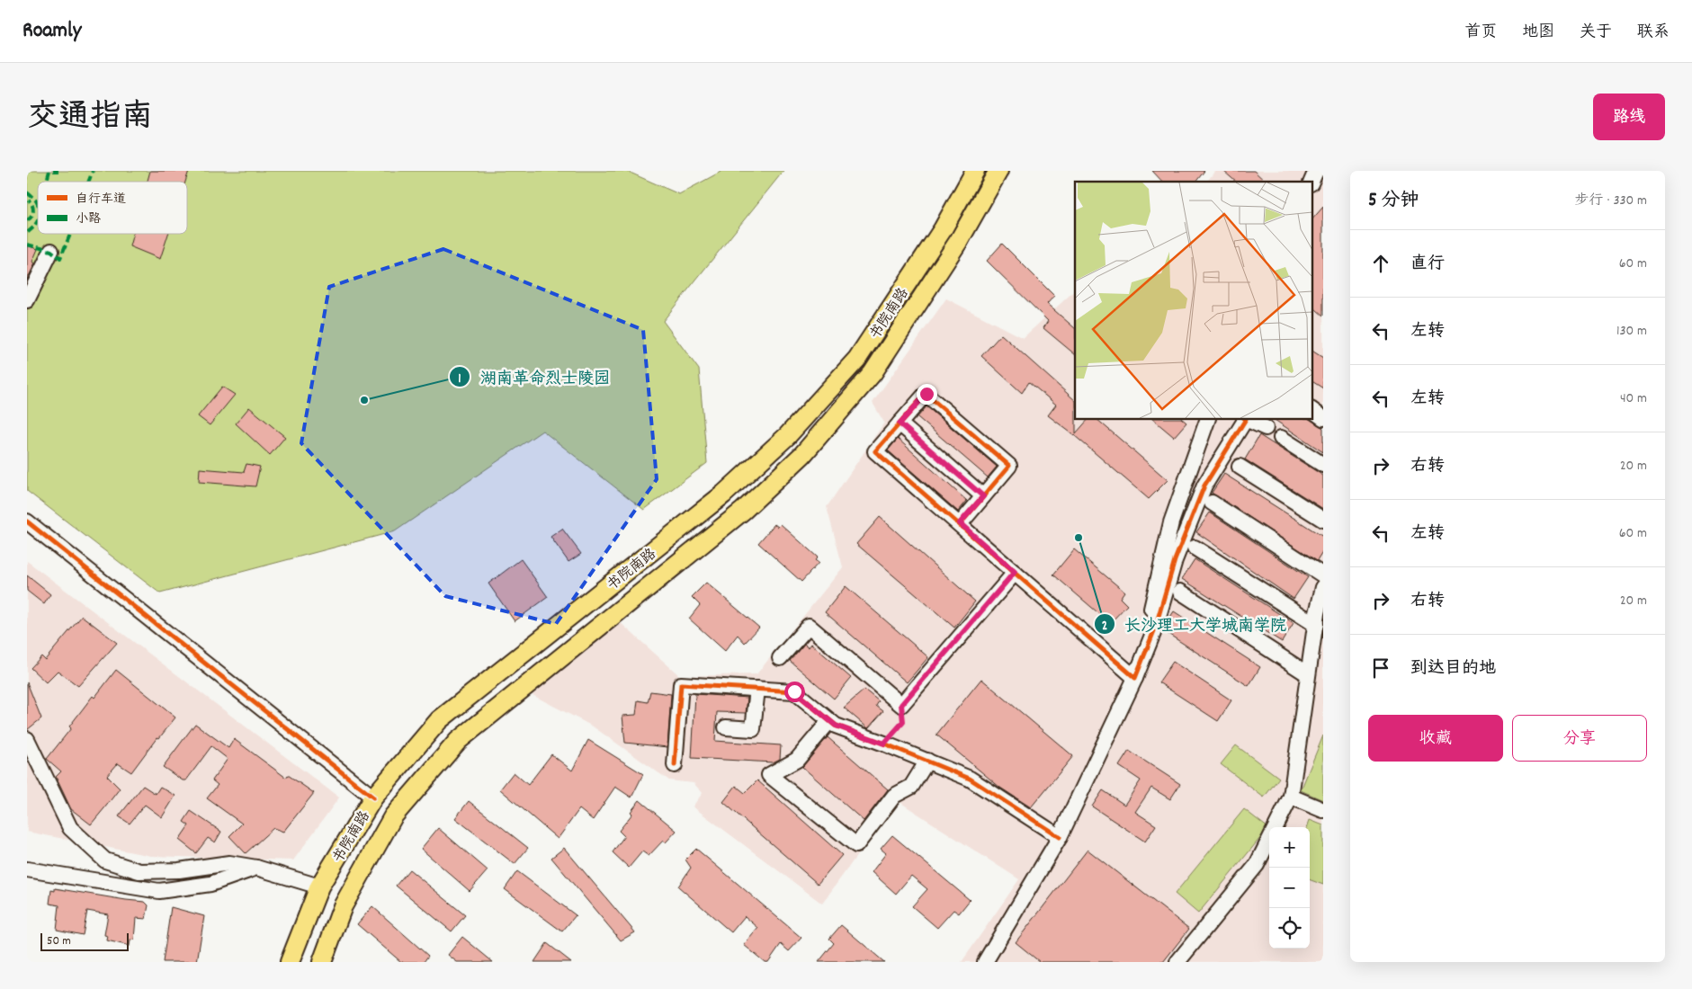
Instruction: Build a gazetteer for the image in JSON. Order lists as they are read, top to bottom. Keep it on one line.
{"streets":{"main road":["书院南路"]},"places":["湖南革命烈士陵园","长沙理工大学城南学院"],"legend":["自行车道","小路"],"scale_bar":"50 m","page":{"header":"Roamly","nav":["首页","地图","关于","联系"],"title":"交通指南","buttons":["路线",["收藏","分享"]],"heading":["5 分钟","步行 · 330 m"],"list":[["直行","60 m"],["左转","130 m"],["左转","40 m"],["右转","20 m"],["左转","60 m"],["右转","20 m"],"到达目的地"],"map_buttons":["+","−"],"scale":"50 m"}}
